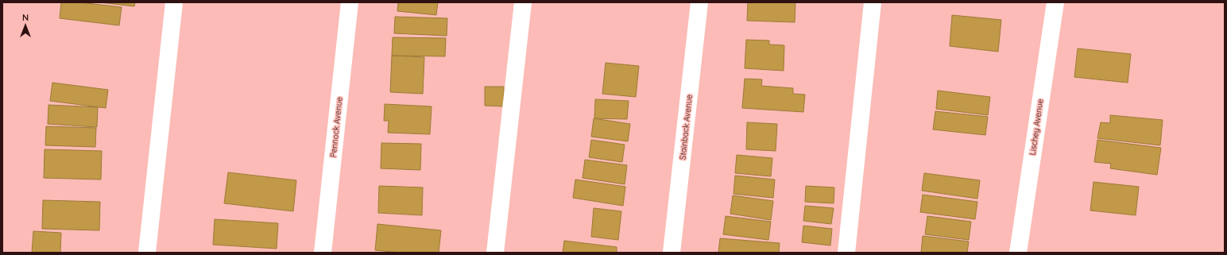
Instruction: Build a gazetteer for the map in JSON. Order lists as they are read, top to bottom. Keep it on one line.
{"streets":{"street":["Pennock Avenue","Stainback Avenue","Lischey Avenue"]},"north":"top"}
